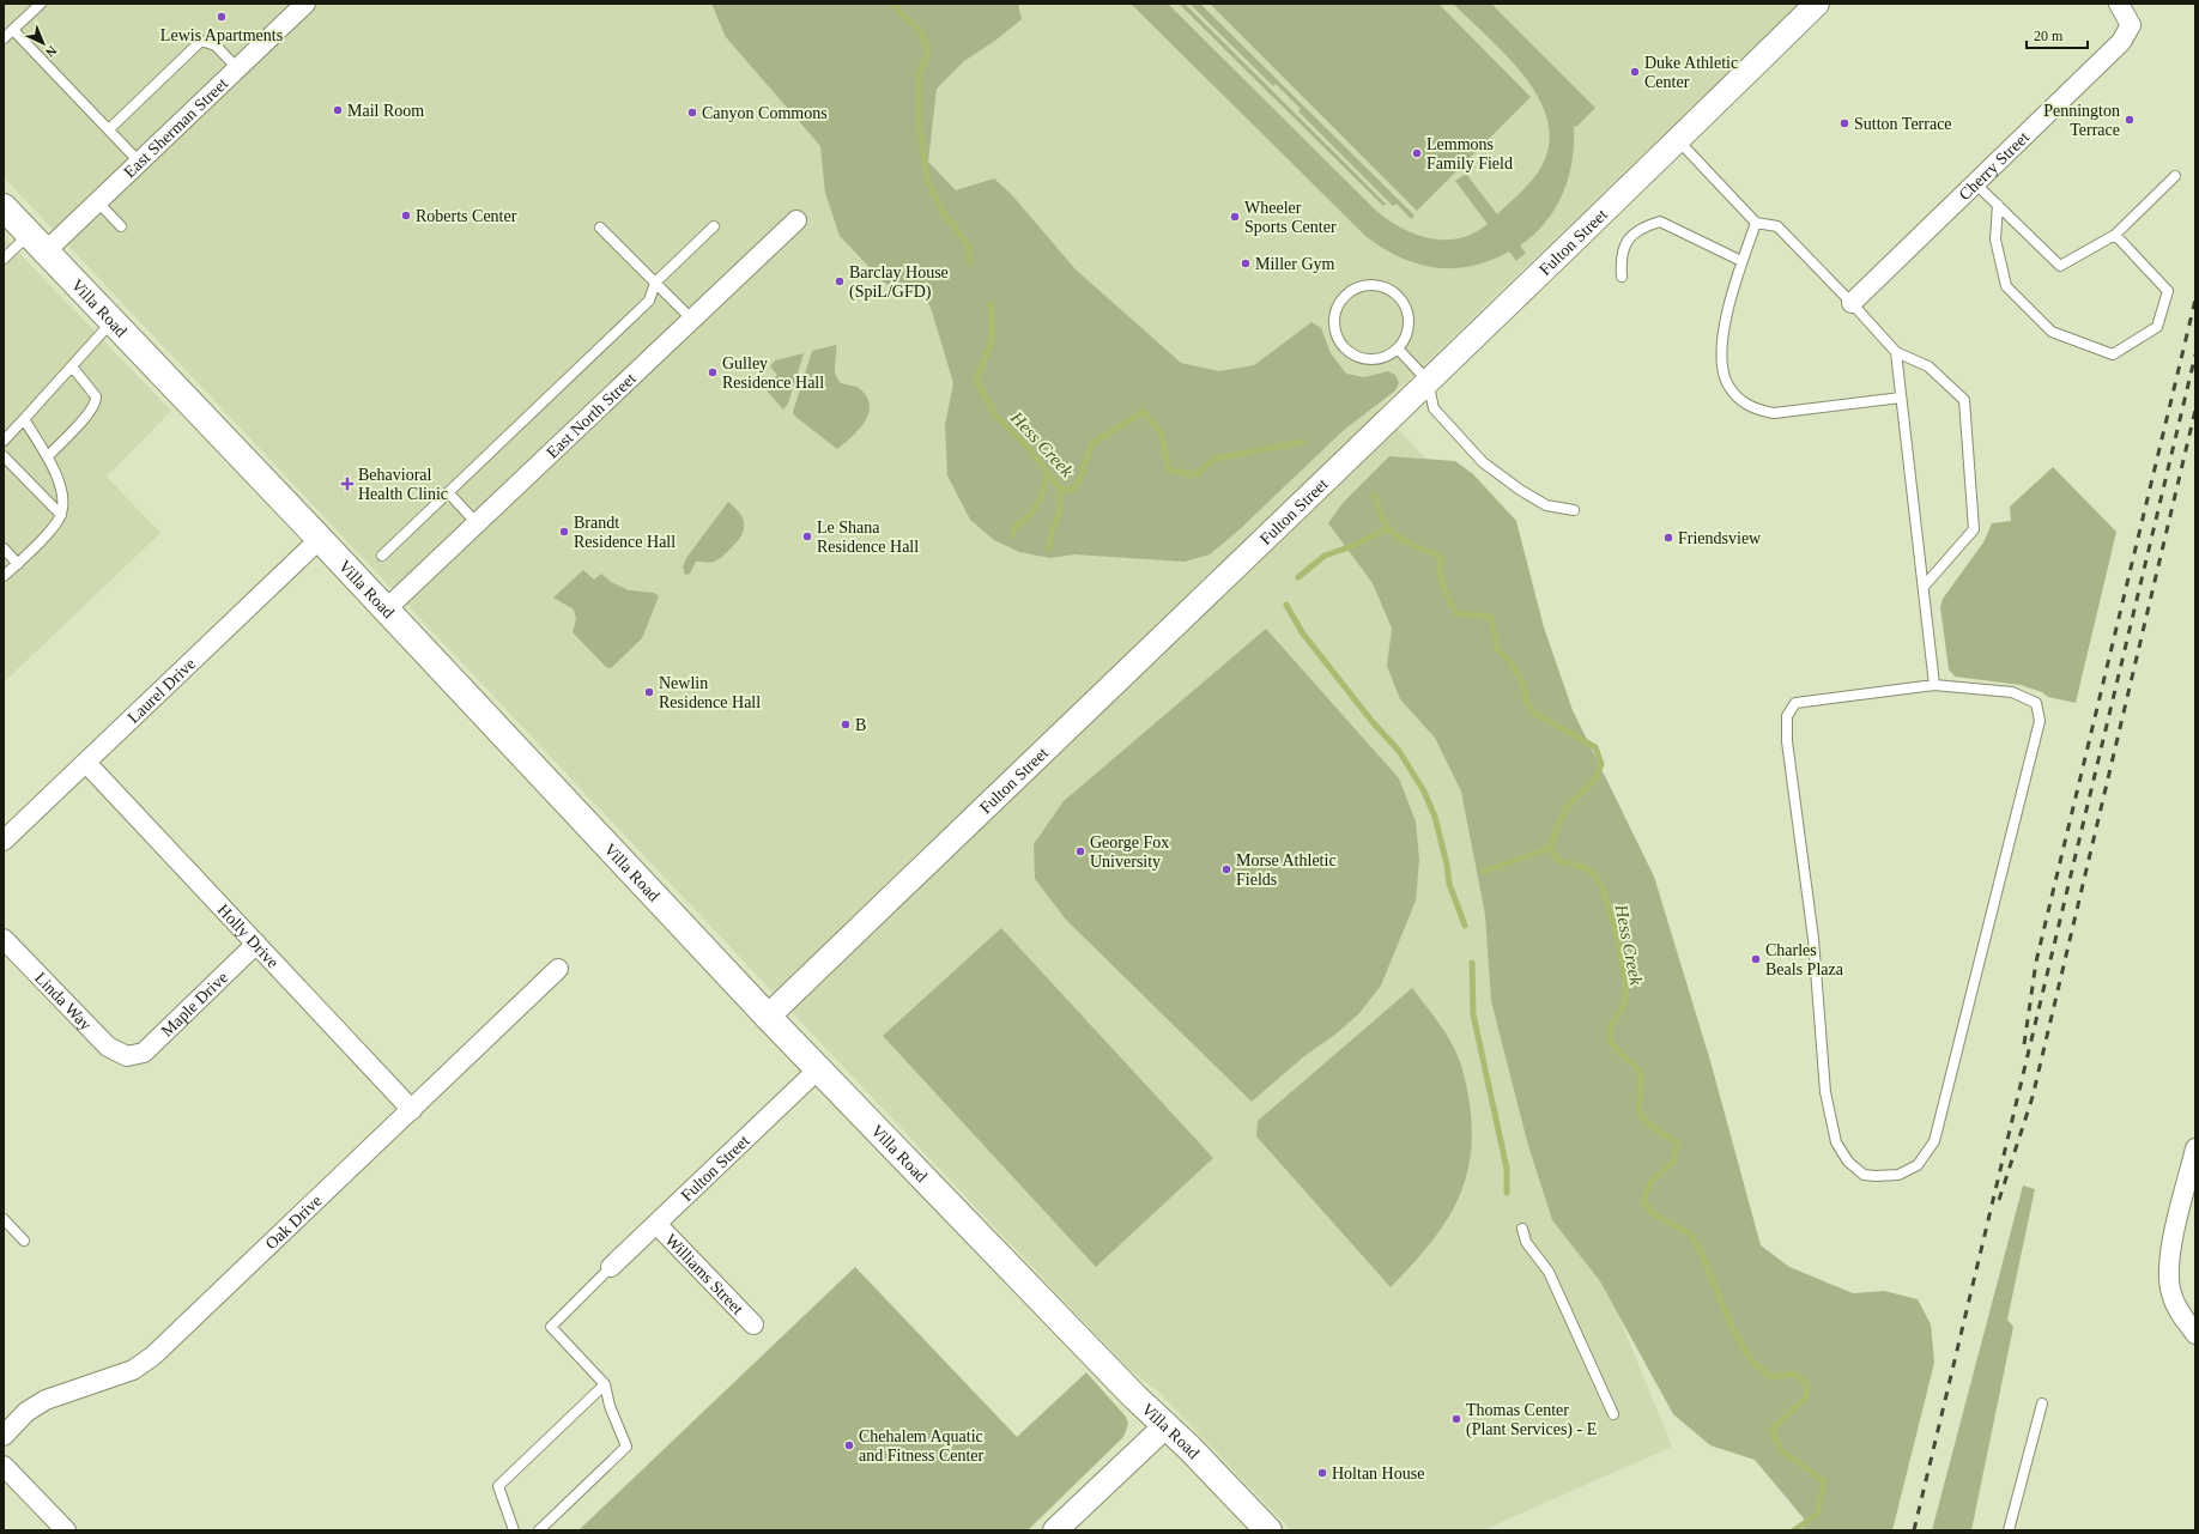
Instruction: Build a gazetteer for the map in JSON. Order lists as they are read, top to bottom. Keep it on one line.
{"streets":{"main road":["Villa Road"],"street":["East Sherman Street","Cherry Street","Fulton Street","East North Street","Laurel Drive","Holly Drive","Linda Way","Maple Drive","Oak Drive","Williams Street"]},"crossings":[["East Sherman Street","Villa Road"],["Fulton Street","Villa Road"],["Fulton Street","Williams Street"],["Villa Road","East North Street"],["Villa Road","Laurel Drive"],["Laurel Drive","Holly Drive"],["Holly Drive","Maple Drive"],["Holly Drive","Oak Drive"],["Linda Way","Maple Drive"]],"water":["Hess Creek"],"places":{"other":["Lewis Apartments","Duke Athletic Center","Mail Room","Canyon Commons","Pennington Terrace","Sutton Terrace","Lemmons Family Field","Roberts Center","Wheeler Sports Center","Miller Gym","Barclay House (SpiL/GFD)","Gulley Residence Hall","Brandt Residence Hall","Le Shana Residence Hall","Friendsview","Newlin Residence Hall","B","George Fox University","Morse Athletic Fields","Charles Beals Plaza","Thomas Center (Plant Services) - E","Chehalem Aquatic and Fitness Center","Holtan House"],"health":["Behavioral Health Clinic"]},"scale_bar":"20 m","north":"bottom right"}
